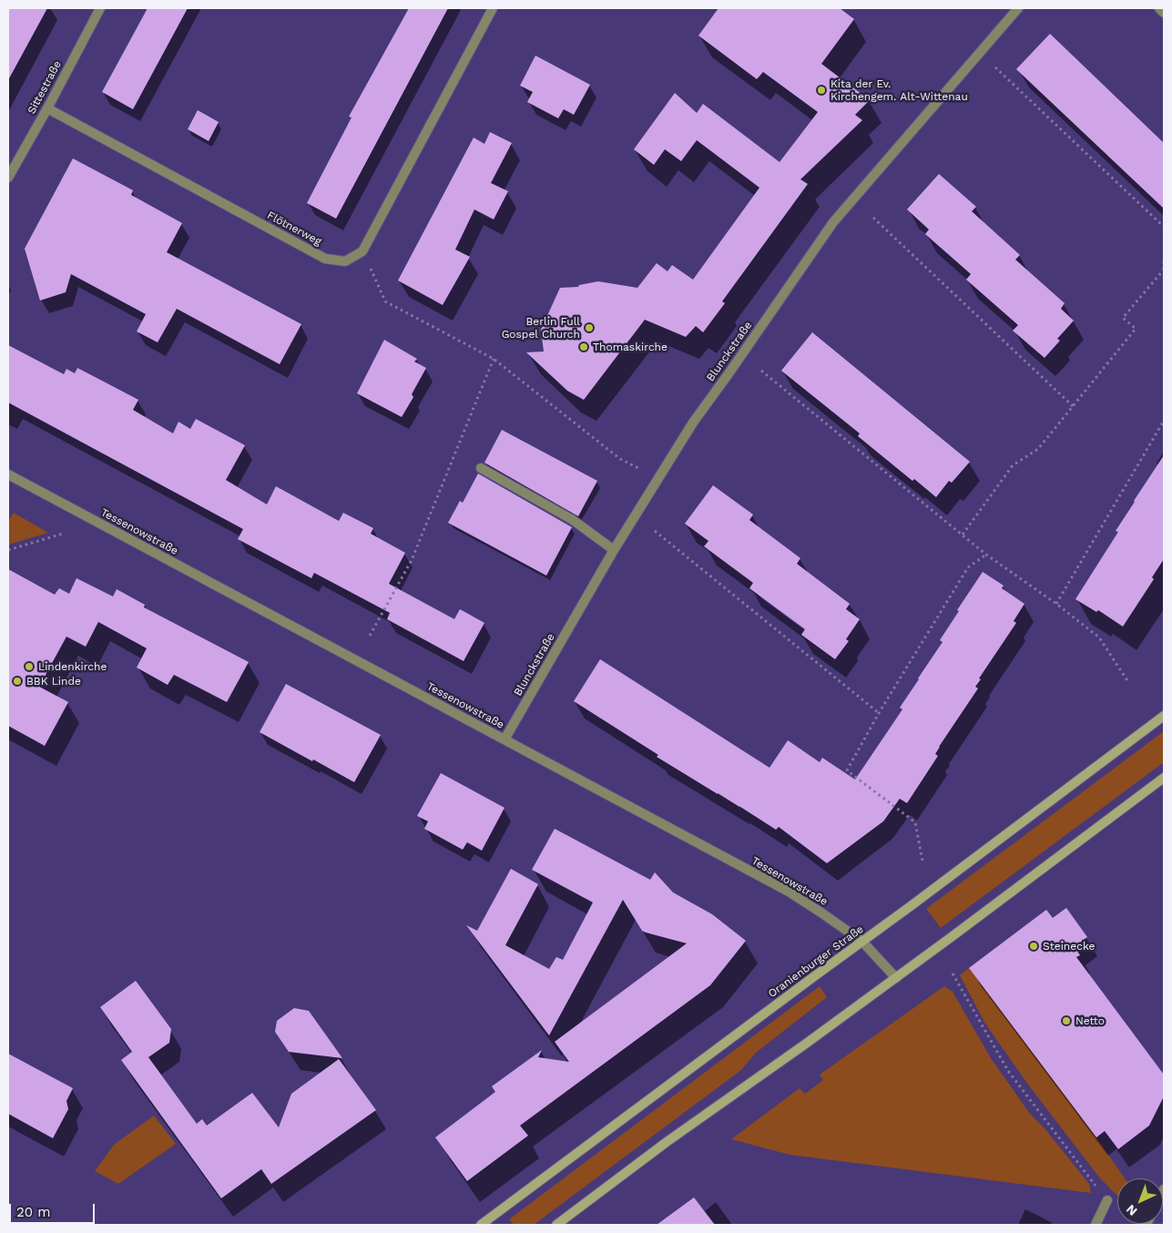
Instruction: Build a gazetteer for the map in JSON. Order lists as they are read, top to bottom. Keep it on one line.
{"streets":{"main road":["Oranienburger Straße"],"street":["Sittestraße","Flötnerweg","Blunckstraße","Tessenowstraße"]},"crossings":[["Sittestraße","Flötnerweg"],["Blunckstraße","Tessenowstraße"],["Tessenowstraße","Oranienburger Straße"]],"places":["Kita der Ev. Kirchengem. Alt-Wittenau","Berlin Full Gospel Church","Thomaskirche","Lindenkirche","BBK Linde","Steinecke","Netto"],"scale_bar":"20 m","north":"bottom left"}
